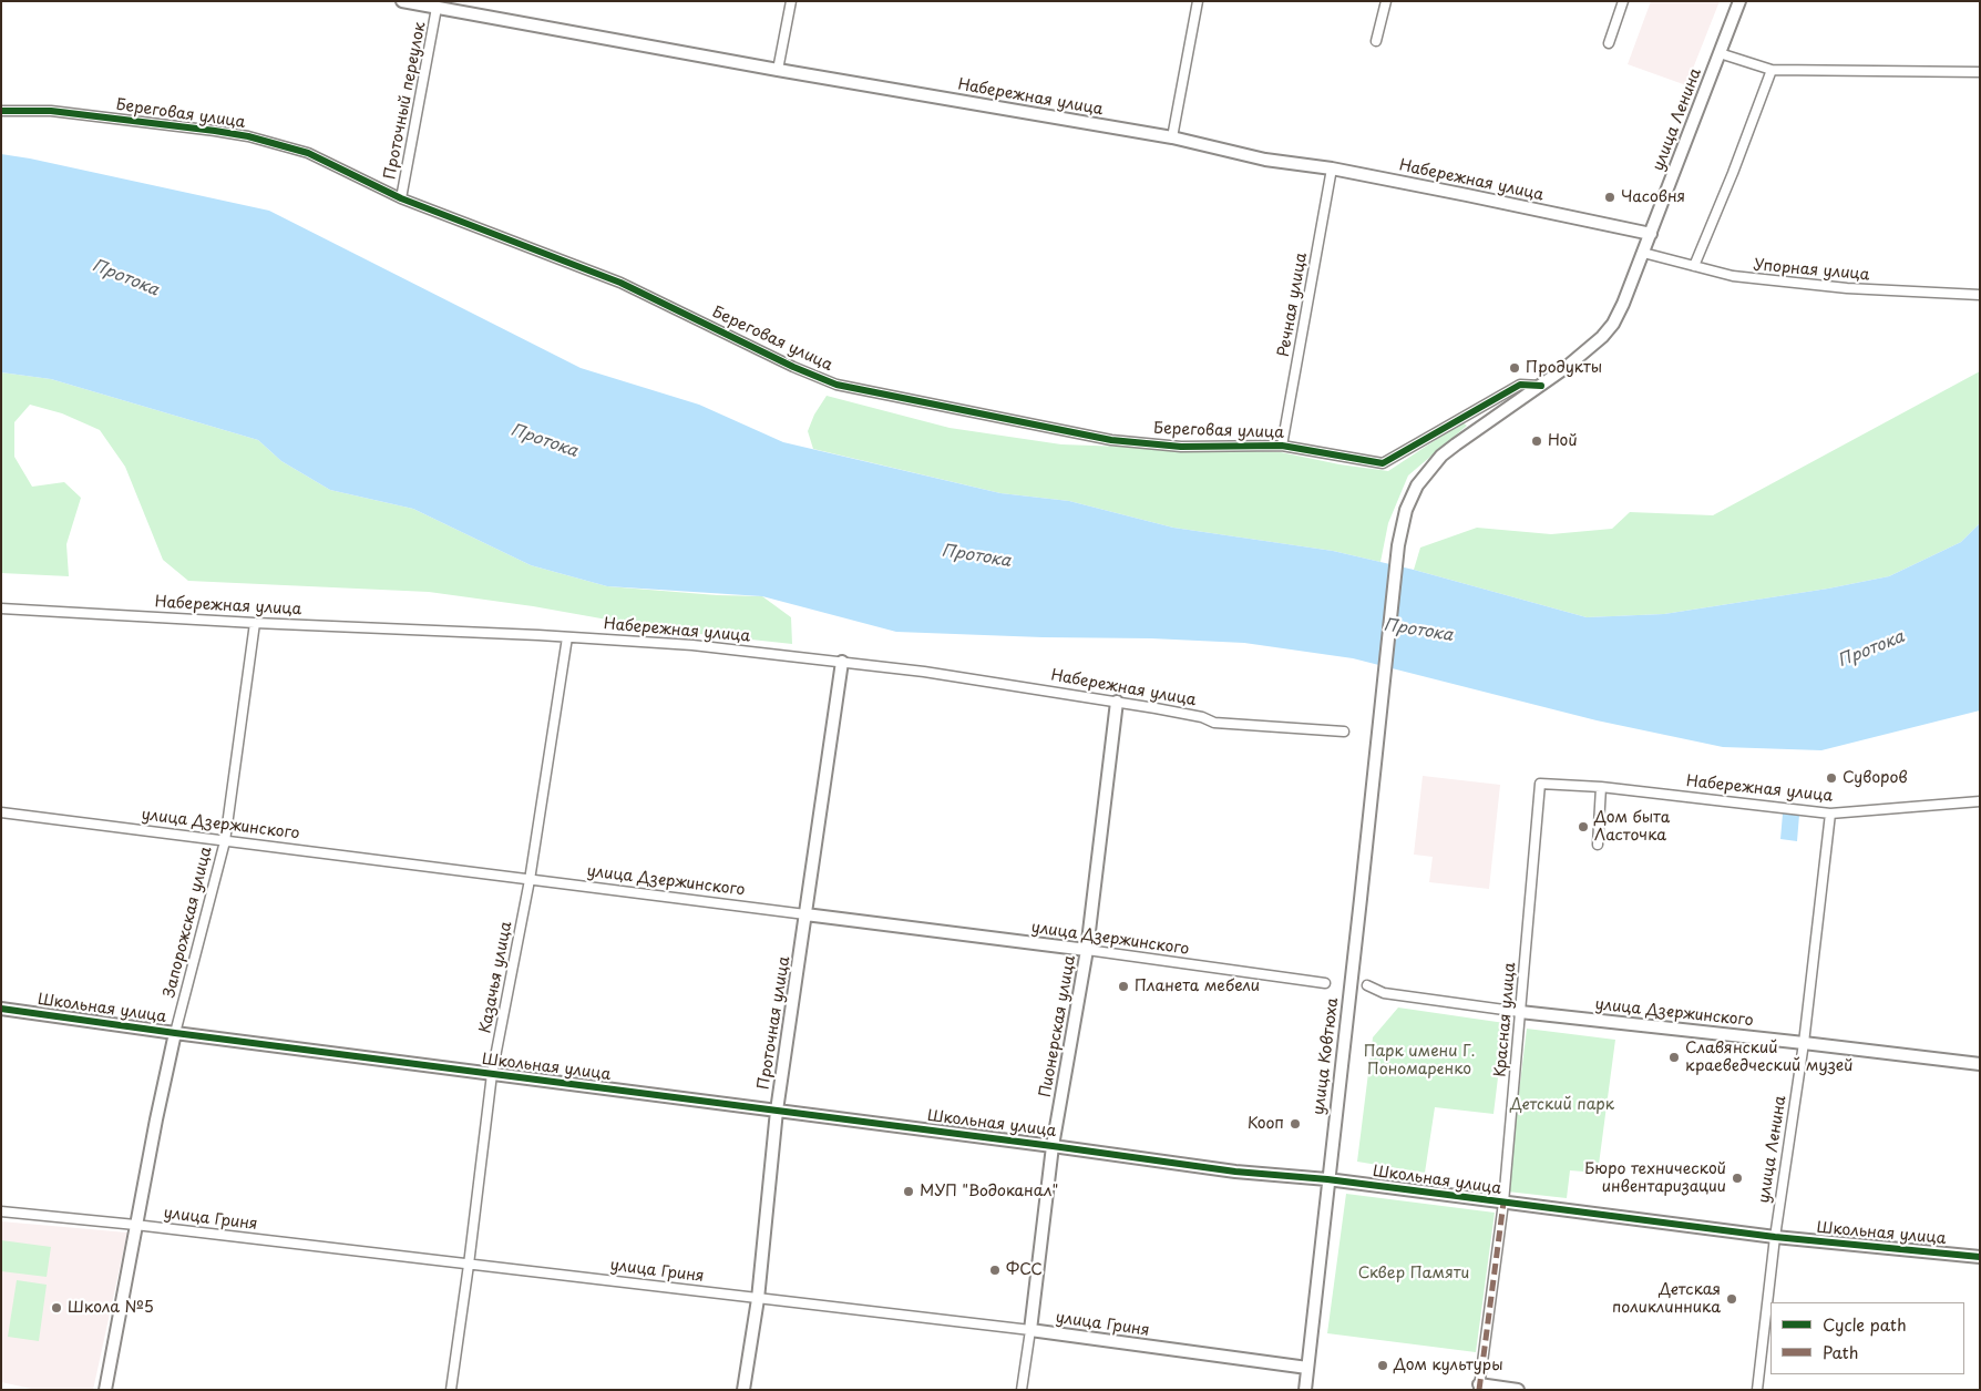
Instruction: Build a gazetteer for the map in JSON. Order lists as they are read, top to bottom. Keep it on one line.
{"streets":{"street":["Набережная улица","Проточный переулок","Береговая улица","улица Ленина","Упорная улица","Речная улица","улица Дзержинского","Запорожская улица","Казачья улица","Школьная улица","Красная улица","Проточная улица","Пионерская улица","улица Ковтюха","улица Гриня"]},"crossings":[["Набережная улица","Проточный переулок"],["Набережная улица","улица Ленина"],["Набережная улица","Речная улица"],["Набережная улица","Запорожская улица"],["Набережная улица","Казачья улица"],["Набережная улица","Красная улица"],["Набережная улица","Проточная улица"],["Набережная улица","Пионерская улица"],["Проточный переулок","Береговая улица"],["Береговая улица","улица Ленина"],["Береговая улица","Речная улица"],["улица Ленина","Упорная улица"],["улица Ленина","улица Дзержинского"],["улица Ленина","Школьная улица"],["улица Ленина","улица Ковтюха"],["улица Дзержинского","Запорожская улица"],["улица Дзержинского","Казачья улица"],["улица Дзержинского","Красная улица"],["улица Дзержинского","Проточная улица"],["улица Дзержинского","Пионерская улица"],["Запорожская улица","Школьная улица"],["Запорожская улица","улица Гриня"],["Казачья улица","Школьная улица"],["Казачья улица","улица Гриня"],["Школьная улица","Красная улица"],["Школьная улица","Проточная улица"],["Школьная улица","Пионерская улица"],["Школьная улица","улица Ковтюха"],["Проточная улица","улица Гриня"],["Пионерская улица","улица Гриня"],["улица Ковтюха","улица Гриня"]],"water":["Протока"],"parks":["Парк имени Г. Пономаренко","Детский парк","Сквер Памяти"],"places":["Часовня","Продукты","Ной","Суворов","Дом быта Ласточка","Планета мебели","Славянский краеведческий музей","Кооп","Бюро технической инвентаризации","МУП \"Водоканал\"","ФСС","Детская поликлинника","Школа №5","Дом культуры"],"legend":["Cycle path","Path"]}
